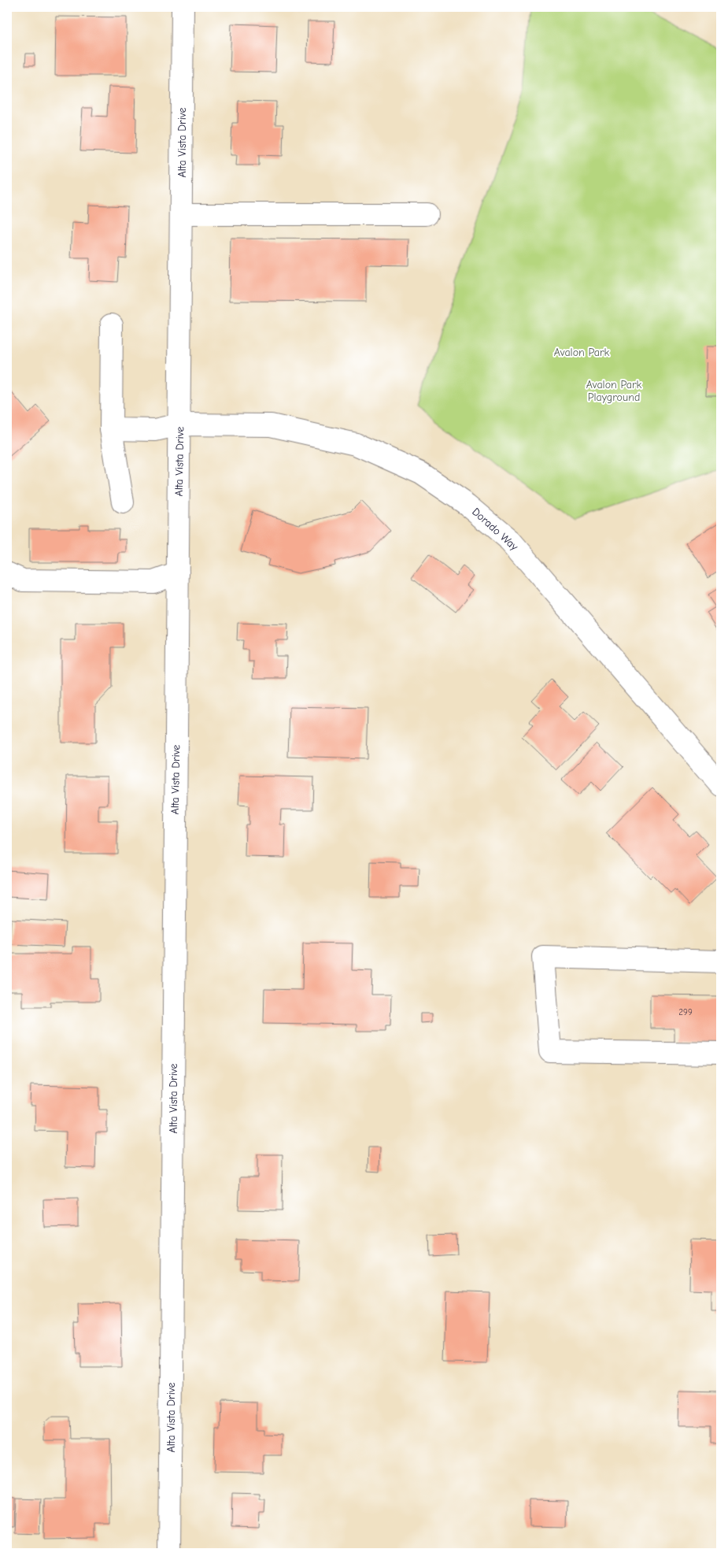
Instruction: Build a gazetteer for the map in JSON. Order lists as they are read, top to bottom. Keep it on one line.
{"streets":{"street":["Alta Vista Drive","Dorado Way"]},"crossings":[["Alta Vista Drive","Dorado Way"]],"parks":["Avalon Park","Avalon Park Playground"],"house_numbers":["299"]}
